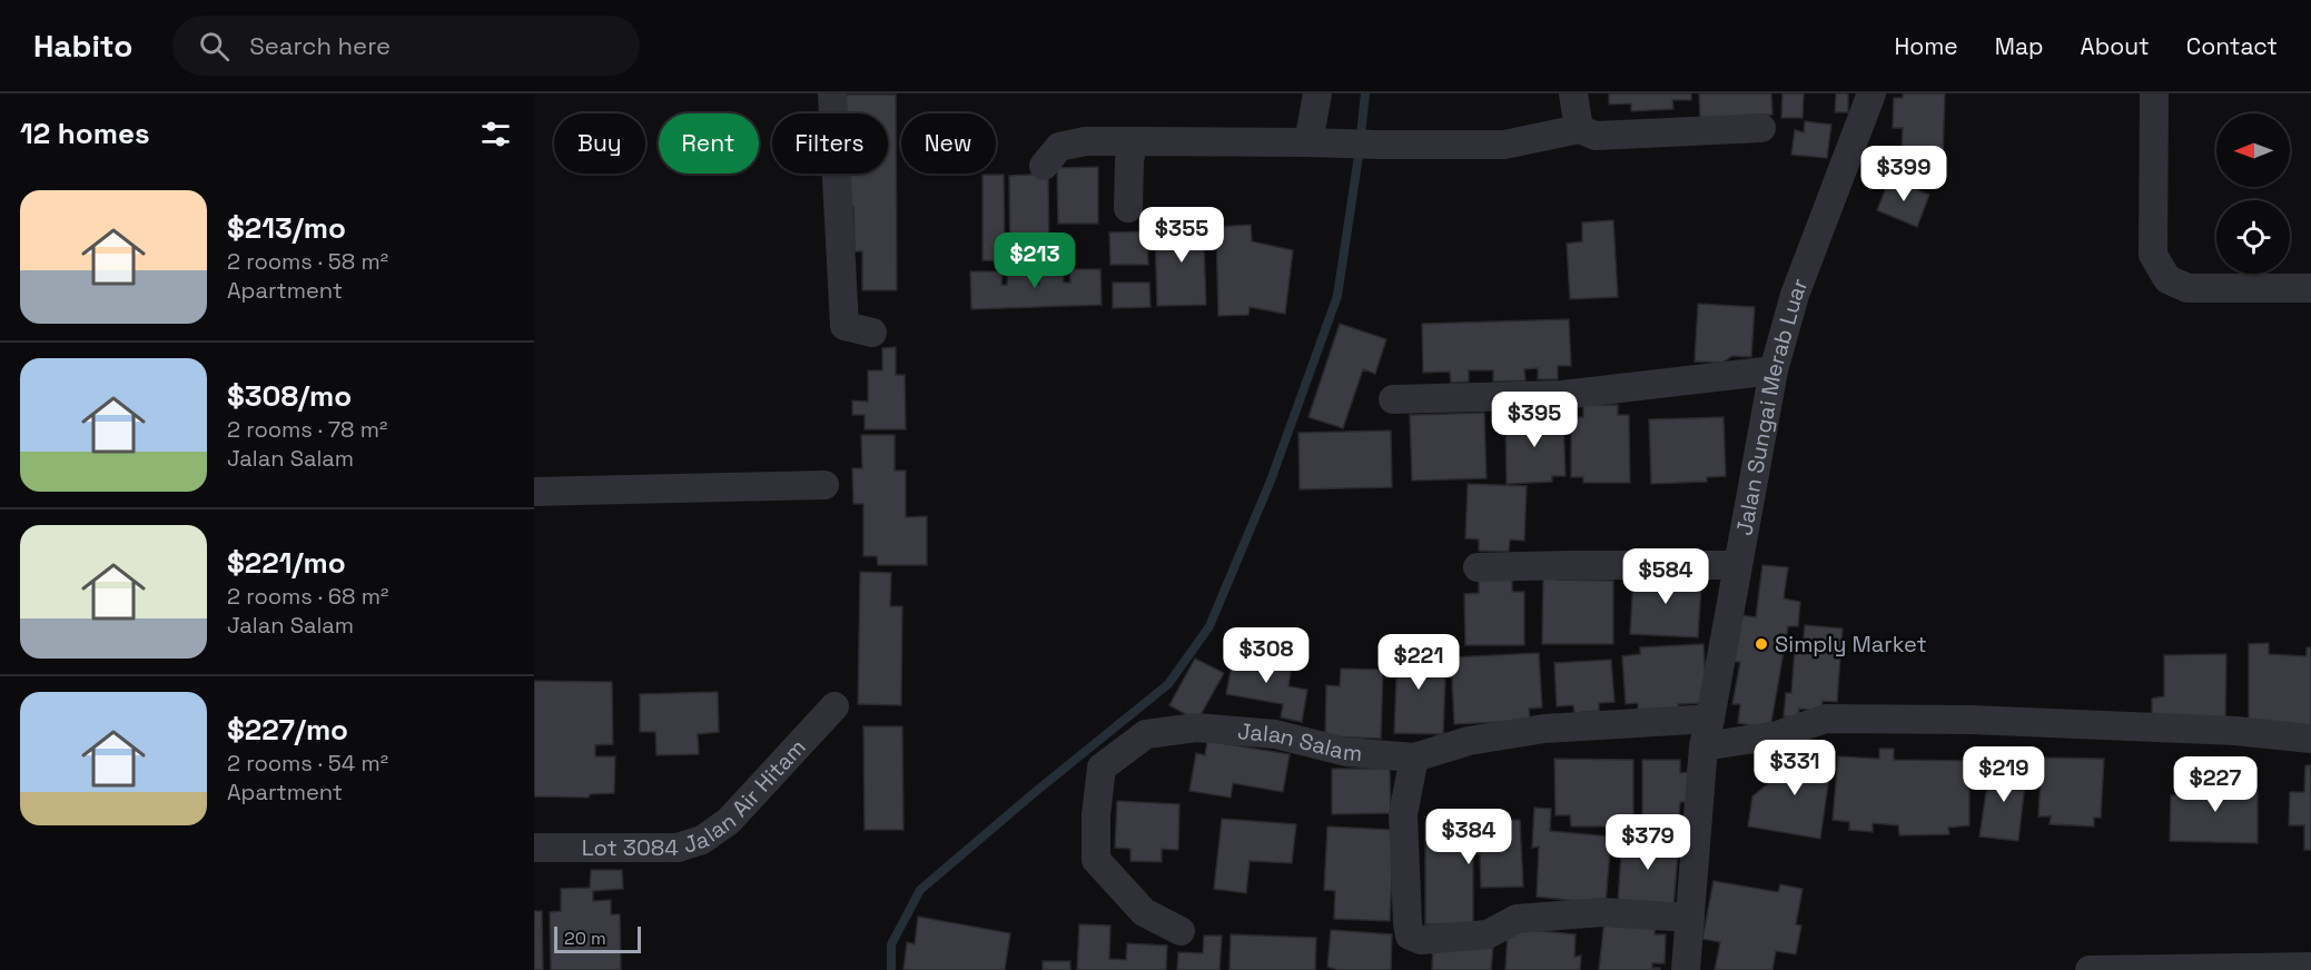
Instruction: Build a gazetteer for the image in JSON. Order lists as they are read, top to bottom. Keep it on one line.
{"streets":{"street":["Jalan Sungai Merab Luar","Jalan Salam","Lot 3084 Jalan Air Hitam"]},"crossings":[["Jalan Sungai Merab Luar","Jalan Salam"]],"places":["Simply Market"],"scale_bar":"20 m","north":"left","page":{"header":"Habito","search":"Search here","nav":["Home","Map","About","Contact"],"heading":"12 homes","chip":["Buy","Rent","Filters","New"],"price":["$399","$355","$213","$395","$584","$308","$221","$331","$219","$227","$384","$379"],"list":[{"name":"$213/mo","note":"2 rooms · 58 m² · Apartment"},{"name":"$308/mo","note":"2 rooms · 78 m² · Jalan Salam"},{"name":"$221/mo","note":"2 rooms · 68 m² · Jalan Salam"},{"name":"$227/mo","note":"2 rooms · 54 m² · Apartment"}],"scale":"20 m"}}
